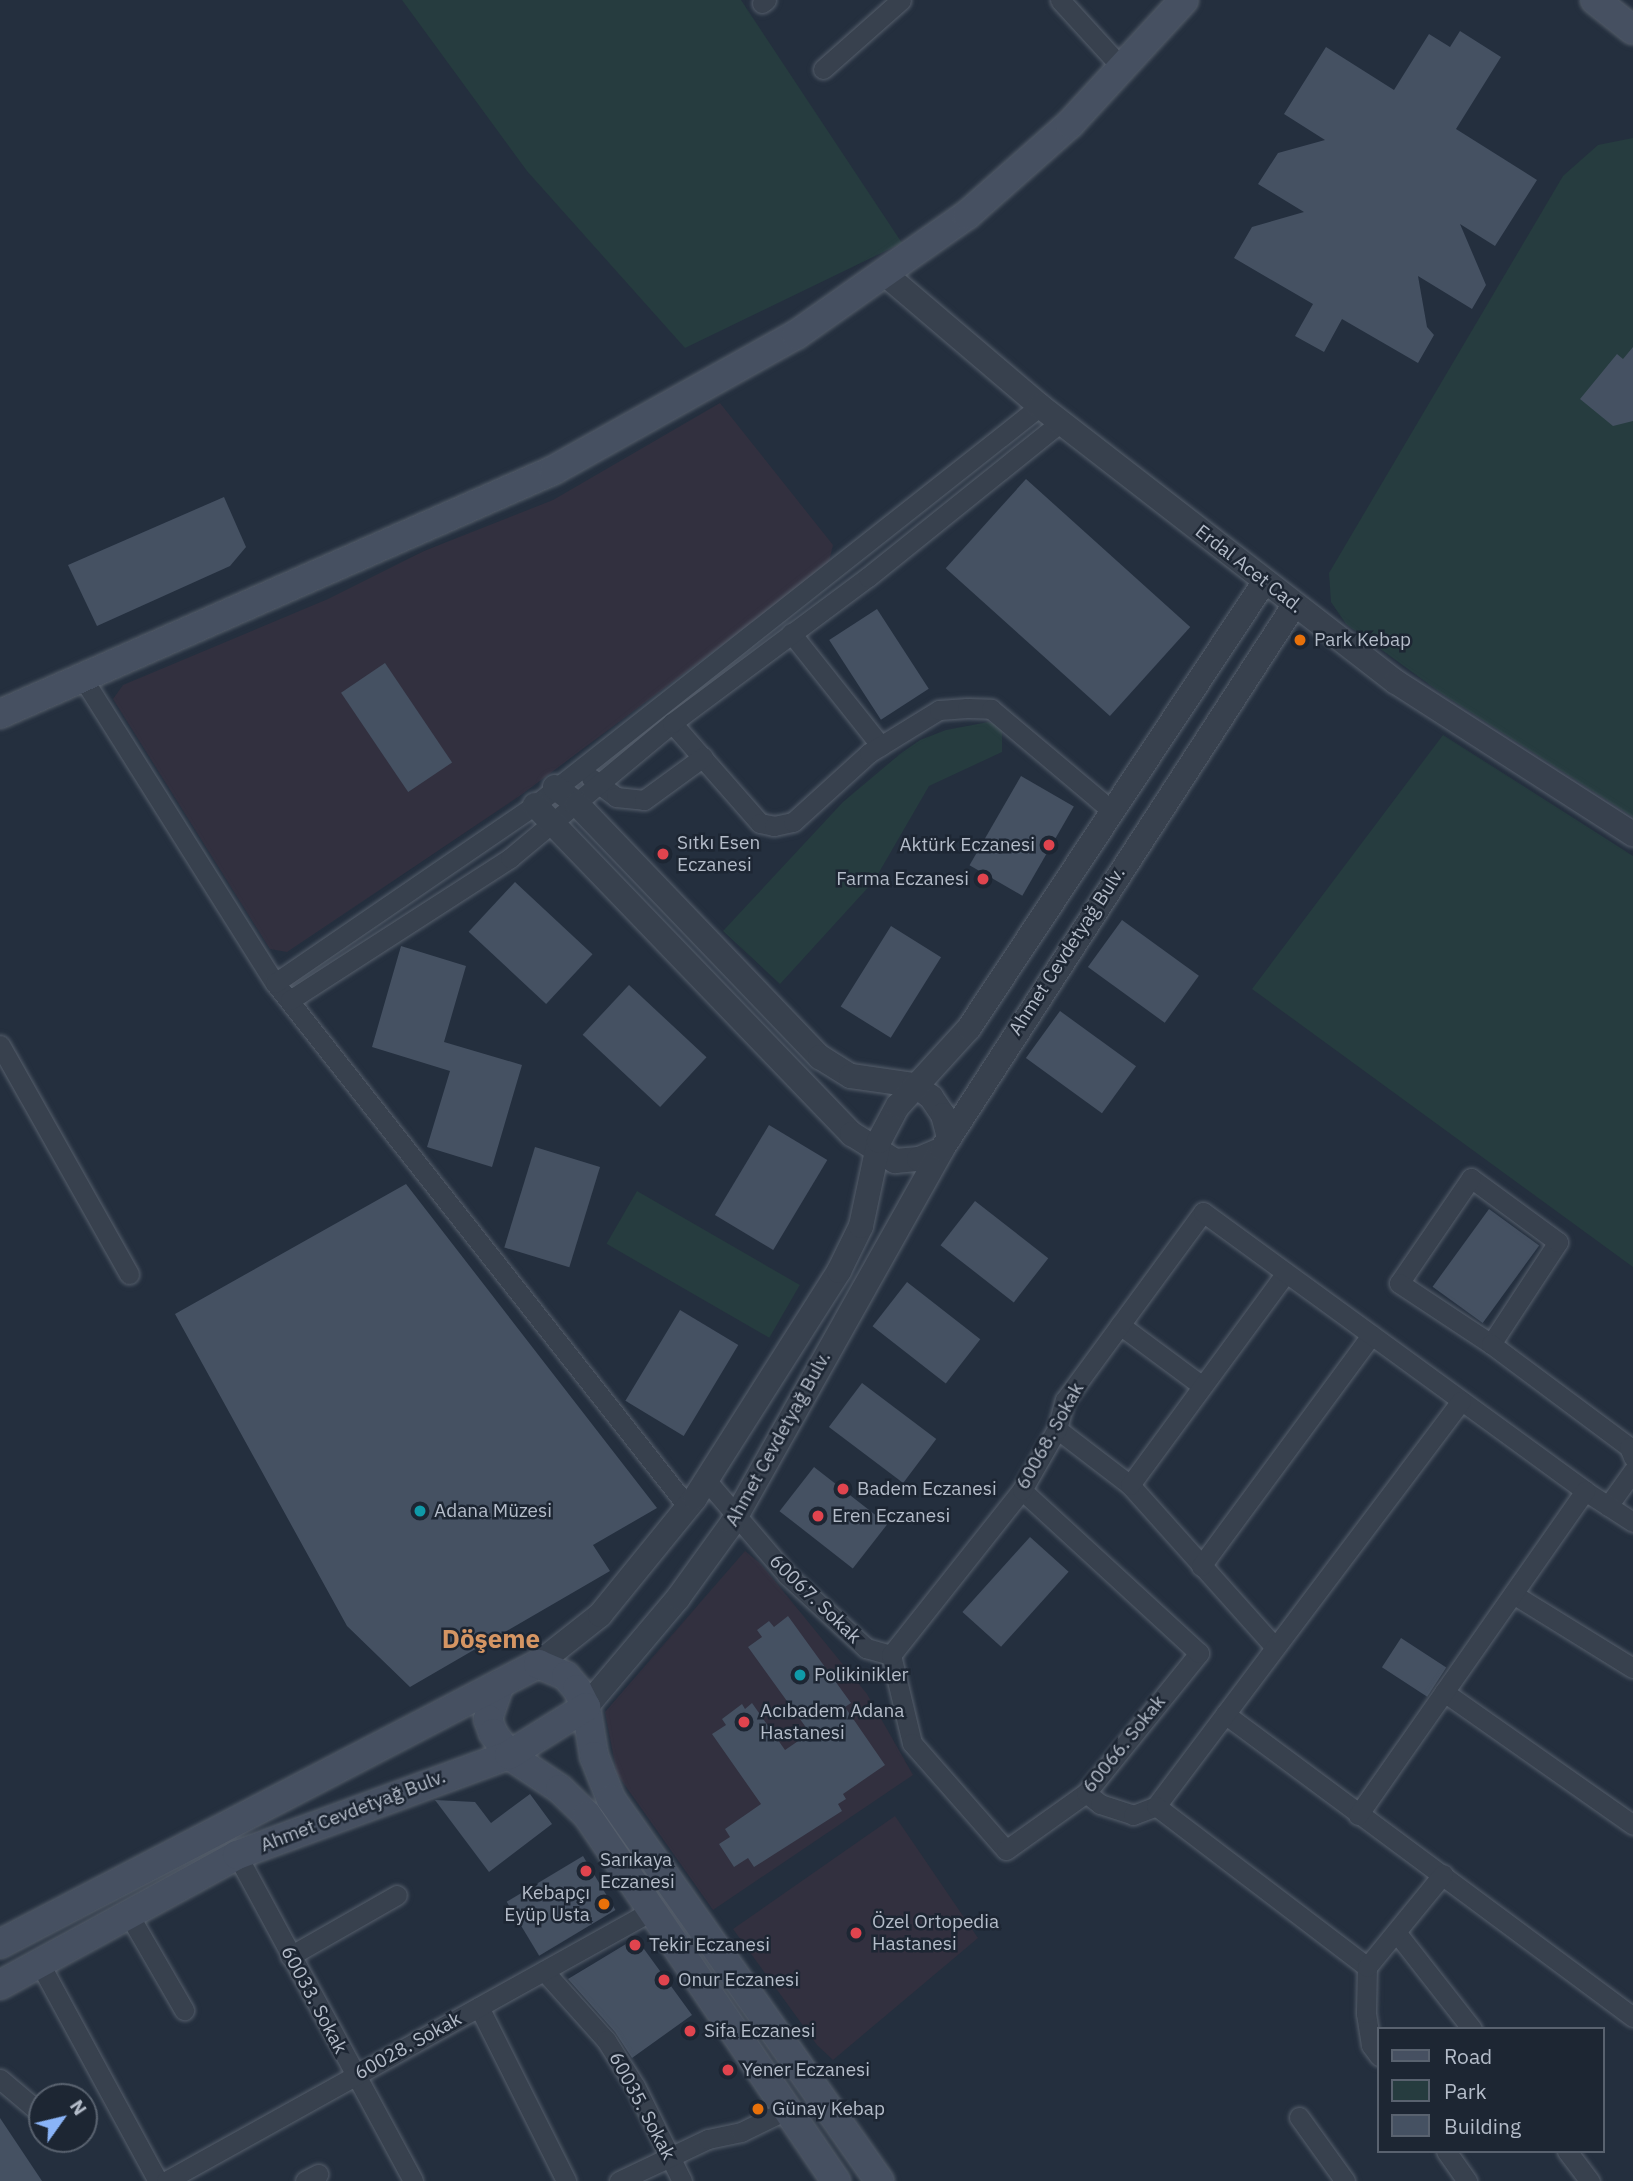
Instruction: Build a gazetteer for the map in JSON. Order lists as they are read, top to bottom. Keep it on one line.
{"streets":{"main road":["Ahmet Cevdetyağ Bulv."],"street":["Erdal Acet Cad.","60068. Sokak","60067. Sokak","60066. Sokak","60033. Sokak","60028. Sokak","60035. Sokak"]},"crossings":[["Erdal Acet Cad.","Ahmet Cevdetyağ Bulv."],["Ahmet Cevdetyağ Bulv.","60067. Sokak"],["Ahmet Cevdetyağ Bulv.","60033. Sokak"],["60068. Sokak","60067. Sokak"],["60068. Sokak","60066. Sokak"],["60067. Sokak","60066. Sokak"],["60033. Sokak","60028. Sokak"],["60028. Sokak","60035. Sokak"]],"districts":["Döşeme"],"places":["Park Kebap","Aktürk Eczanesi","Sıtkı Esen Eczanesi","Farma Eczanesi","Badem Eczanesi","Adana Müzesi","Eren Eczanesi","Polikinikler","Acıbadem Adana Hastanesi","Sarıkaya Eczanesi","Kebapçı Eyüp Usta","Özel Ortopedia Hastanesi","Tekir Eczanesi","Onur Eczanesi","Sifa Eczanesi","Yener Eczanesi","Günay Kebap"],"legend":["Road","Park","Building"],"north":"top right"}
